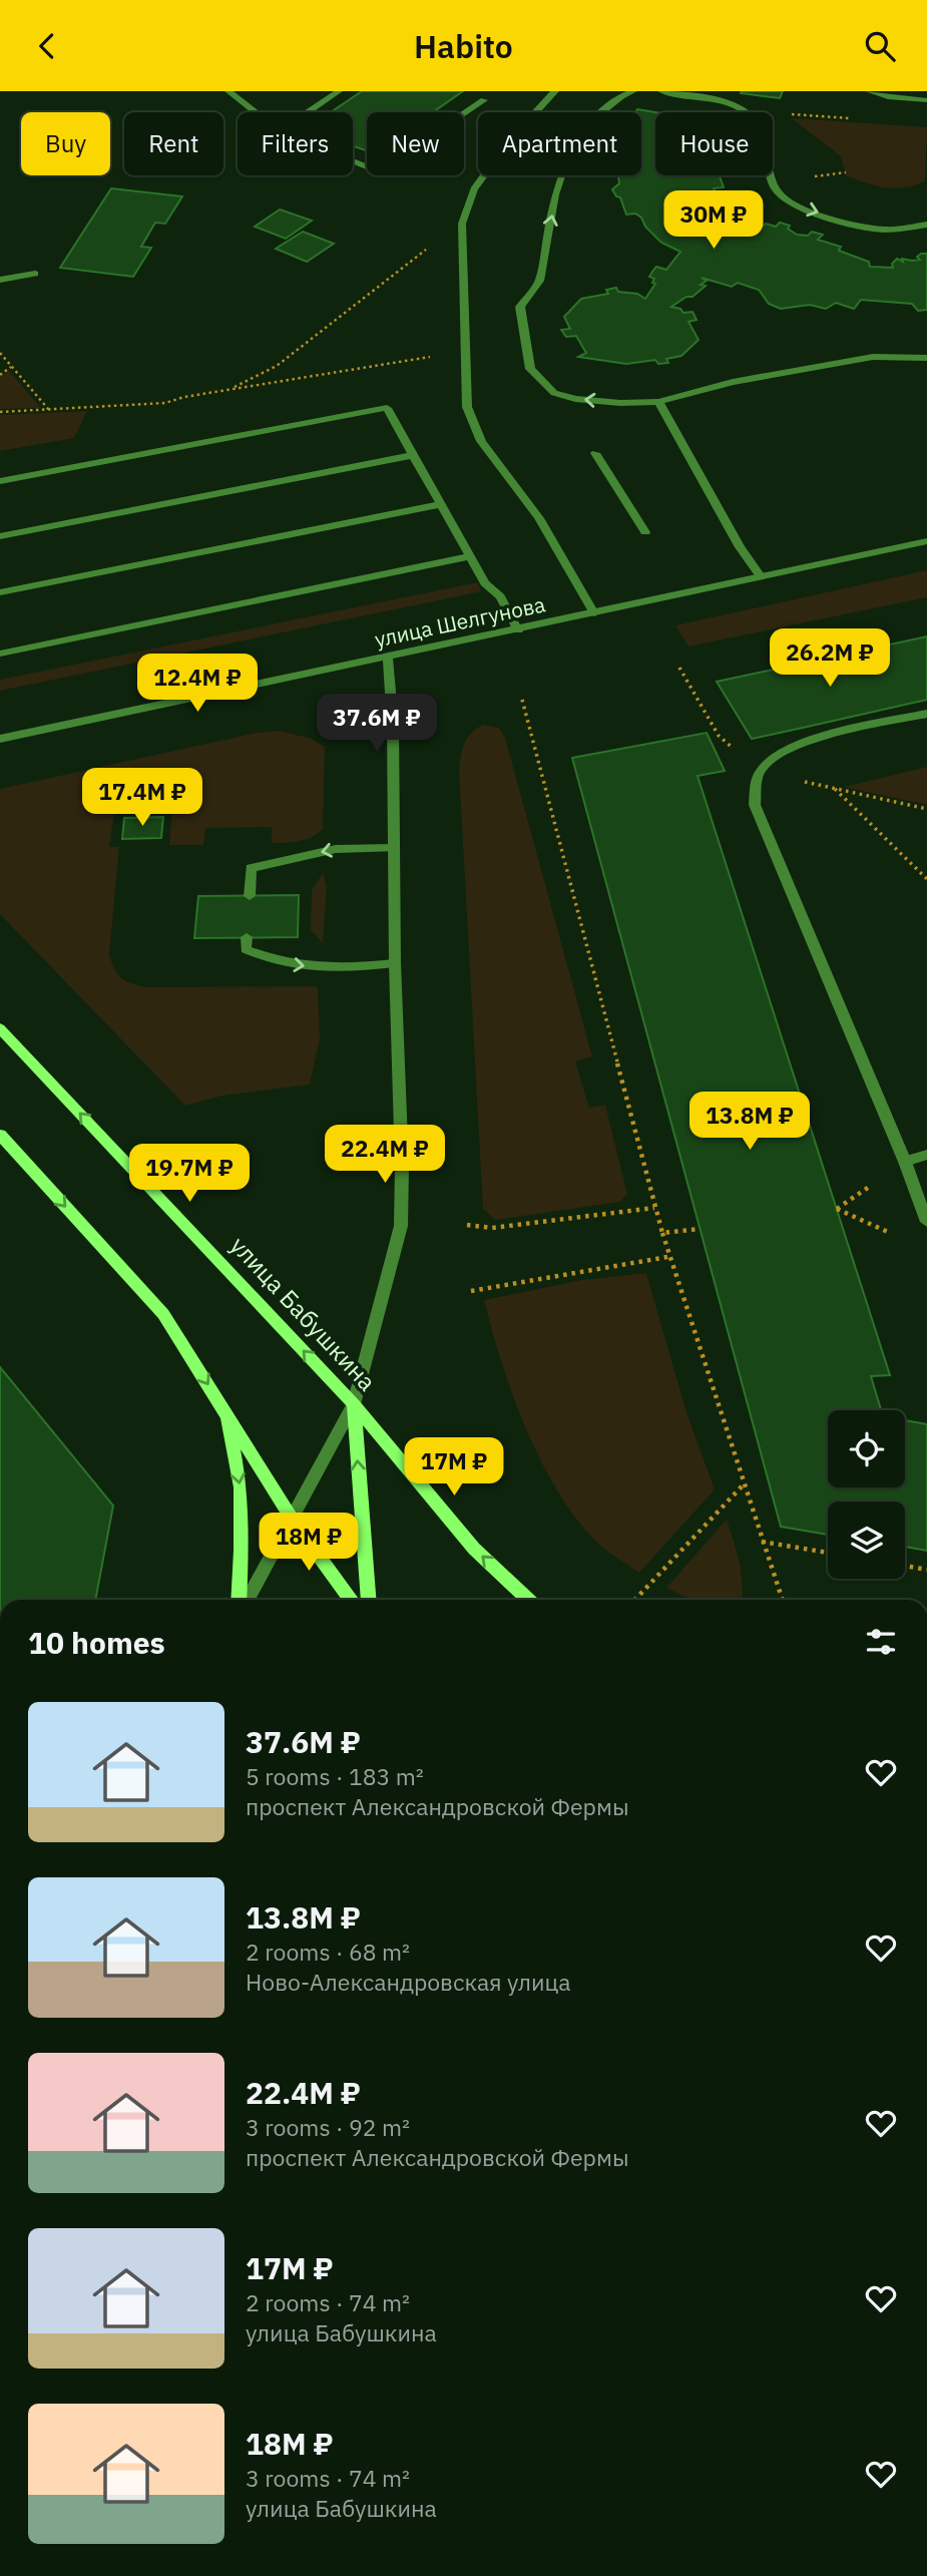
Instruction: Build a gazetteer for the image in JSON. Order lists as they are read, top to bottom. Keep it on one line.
{"streets":{"main road":["улица Бабушкина"],"street":["улица Шелгунова"]},"page":{"header":"Habito","chip":["Buy","Rent","Filters","New","Apartment","House"],"price":["30M ₽","26.2M ₽","12.4M ₽","37.6M ₽","17.4M ₽","13.8M ₽","22.4M ₽","19.7M ₽","17M ₽","18M ₽"],"heading":"10 homes","list":[{"name":"37.6M ₽","note":"5 rooms · 183 m² · проспект Александровской Фермы"},{"name":"13.8M ₽","note":"2 rooms · 68 m² · Ново-Александровская улица"},{"name":"22.4M ₽","note":"3 rooms · 92 m² · проспект Александровской Фермы"},{"name":"17M ₽","note":"2 rooms · 74 m² · улица Бабушкина"},{"name":"18M ₽","note":"3 rooms · 74 m² · улица Бабушкина"}]}}
